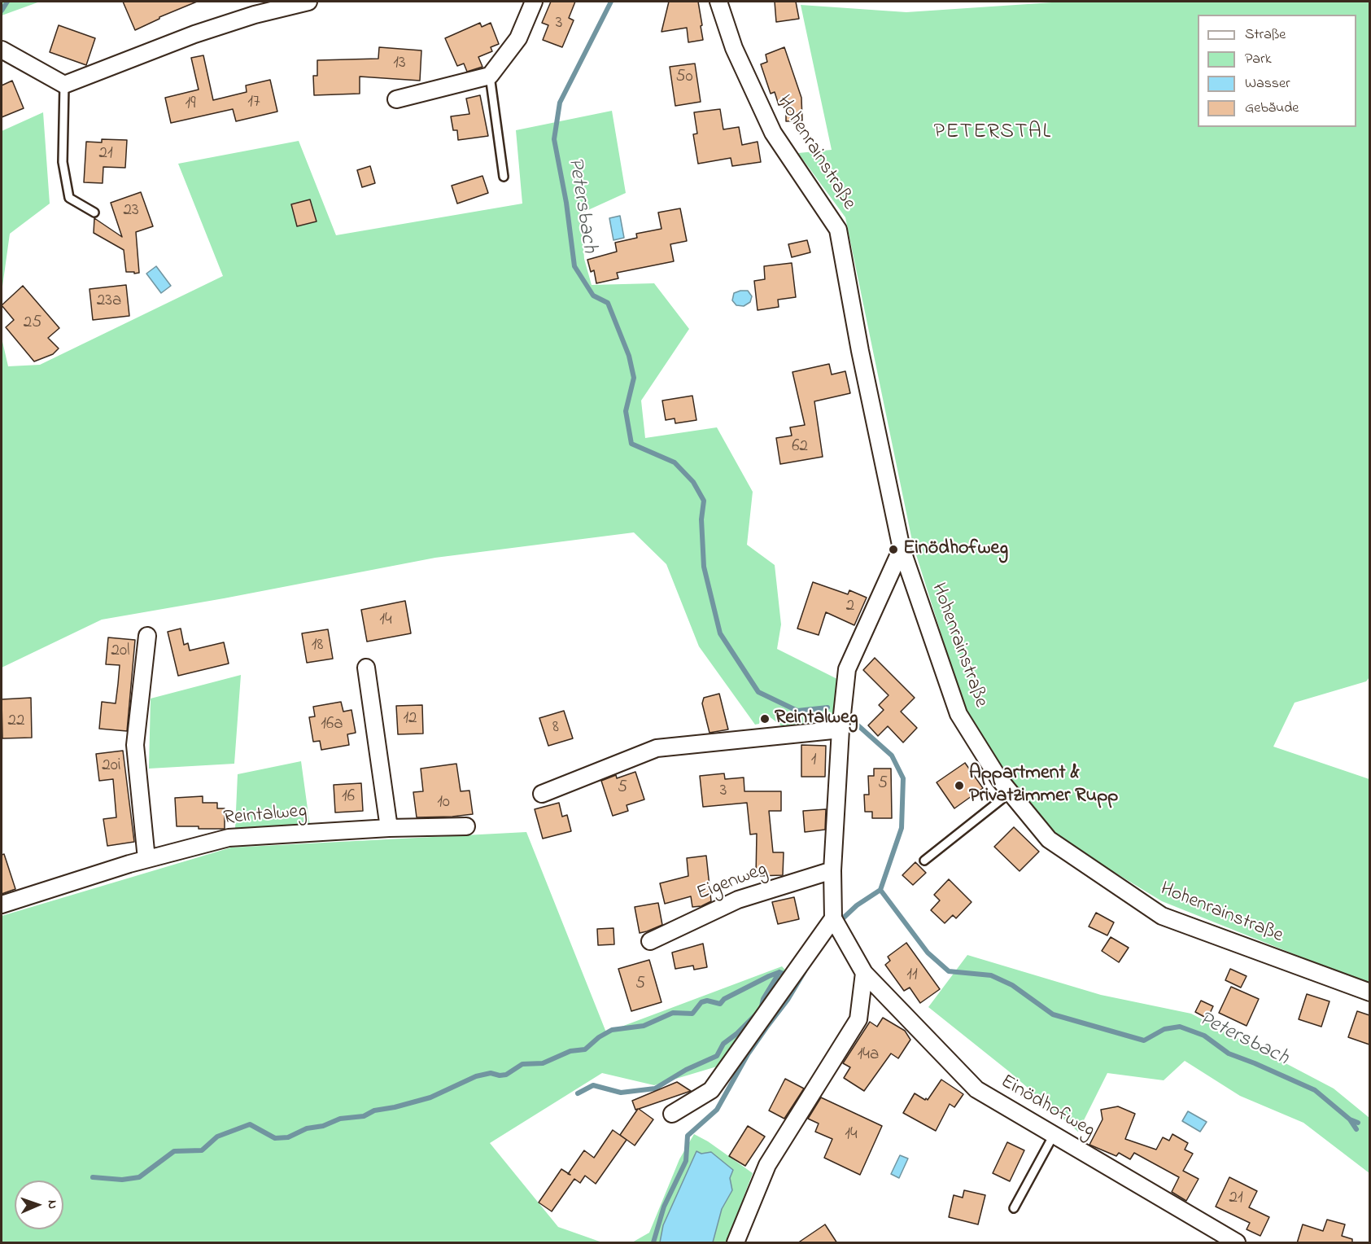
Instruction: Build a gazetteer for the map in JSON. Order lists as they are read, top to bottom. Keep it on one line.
{"streets":{"street":["Hohenrainstraße","Reintalweg","Eigenweg","Einödhofweg"]},"crossings":[["Hohenrainstraße","Einödhofweg"],["Eigenweg","Einödhofweg"]],"districts":["PETERSTAL"],"water":["Petersbach"],"places":["Einödhofweg","Reintalweg","Appartment & Privatzimmer Rupp"],"house_numbers":["3","13","50","17","19","21","23","23a","25","62","2","14","18","20l","12","22","16a","8","1","20i","5","5","3","16","10","11","5","14a","14","21"],"legend":["Straße","Park","Wasser","Gebäude"],"north":"right"}
